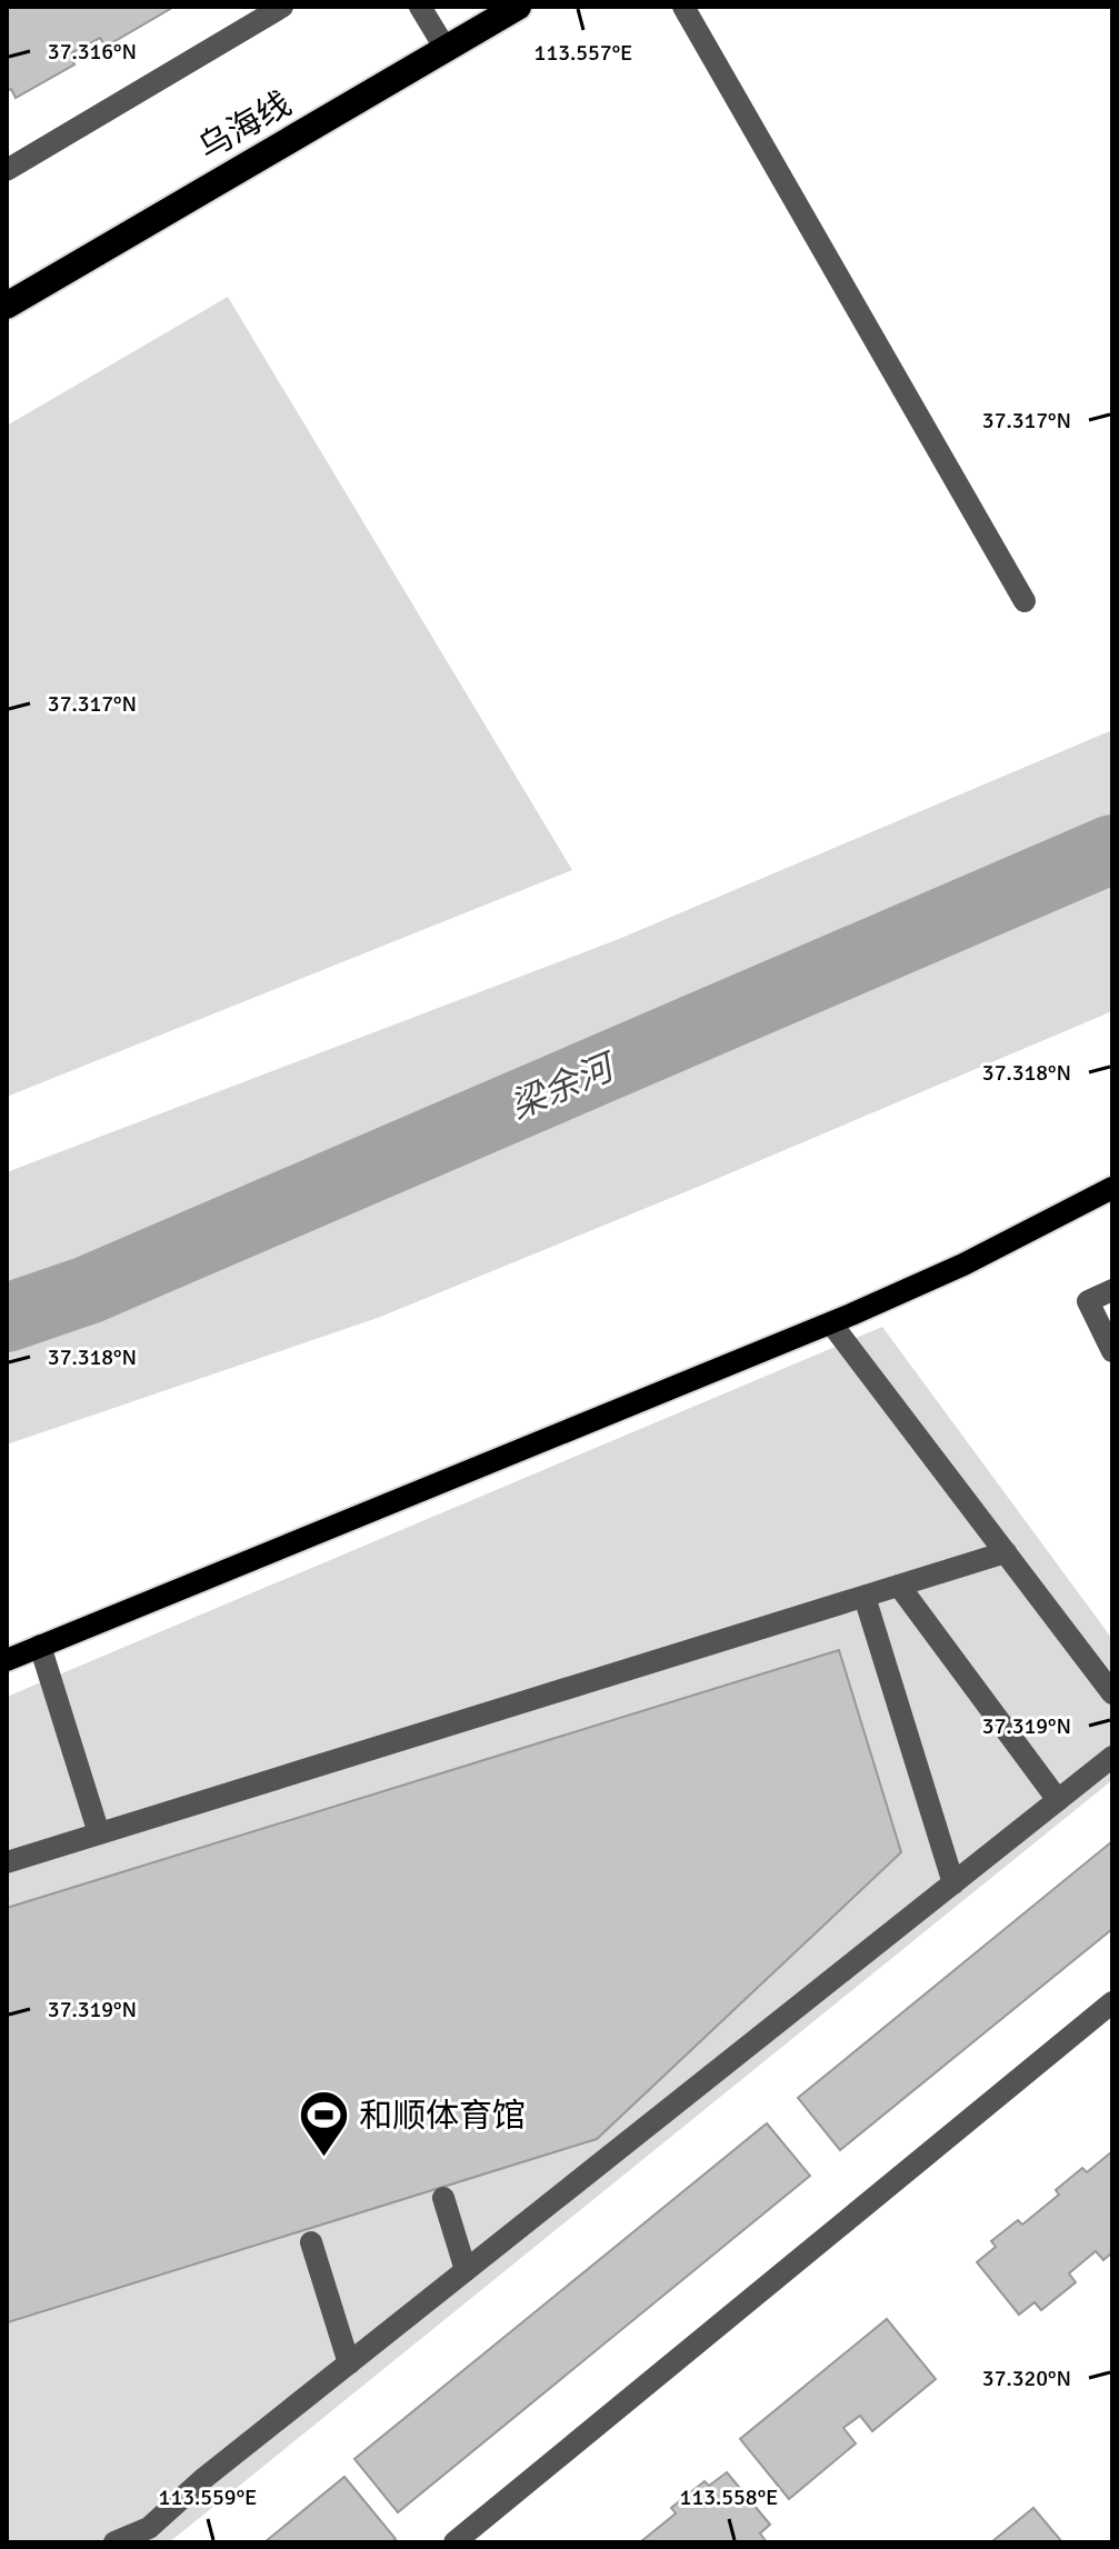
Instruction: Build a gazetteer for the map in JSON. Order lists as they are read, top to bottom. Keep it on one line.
{"streets":{"highway":["乌海线"]},"water":["梁余河"],"places":{"sports":["和顺体育馆"]},"coordinates":["37.316°N","113.557°E","37.317°N","37.318°N","37.319°N","37.320°N","113.559°E","113.558°E"]}
